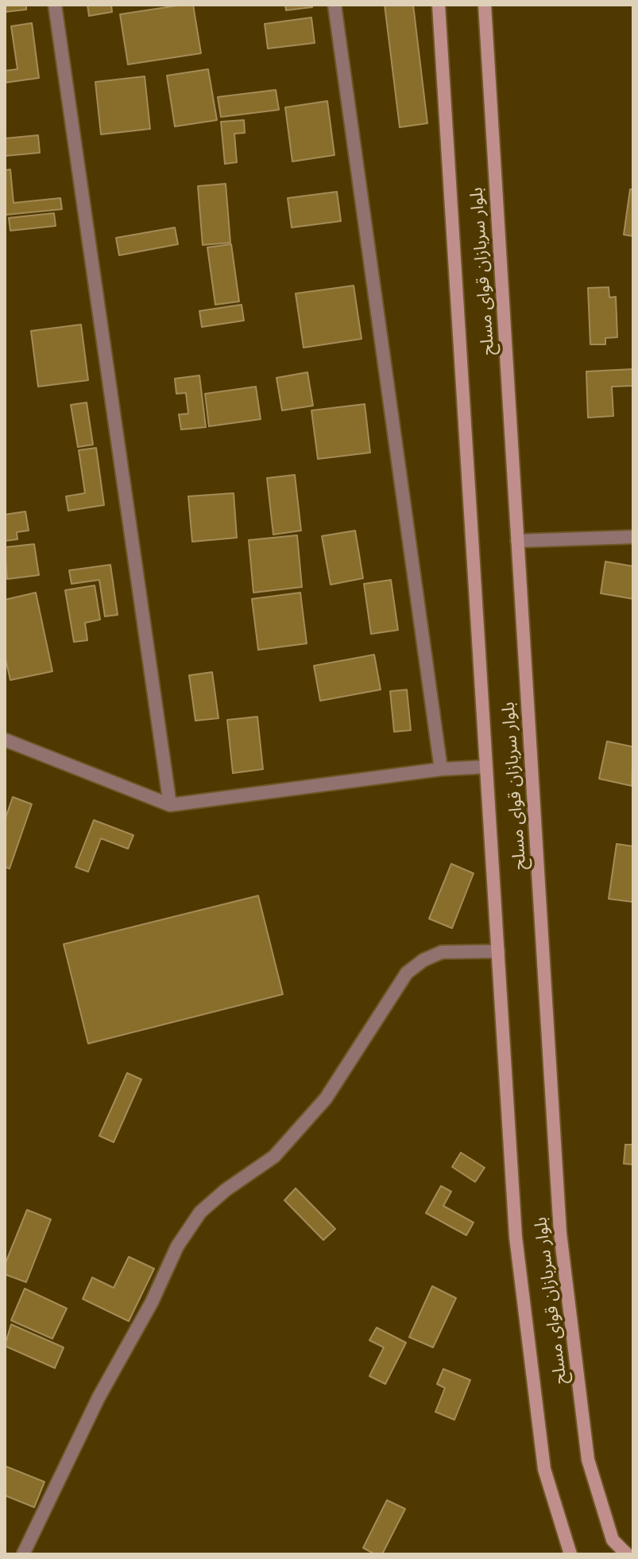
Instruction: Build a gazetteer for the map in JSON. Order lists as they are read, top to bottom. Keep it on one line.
{"streets":{"main road":["بلوار سربازان قوای مسلح"]}}
